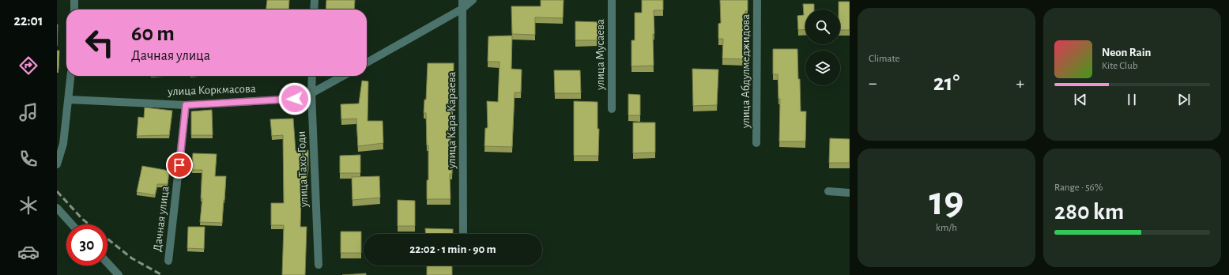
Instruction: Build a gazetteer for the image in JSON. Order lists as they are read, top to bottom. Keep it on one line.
{"streets":{"street":["улица Мусаева","улица Абдулмеджидова","улица Коркмасова","улица Кара-Караева","улица Тахо-Годи","Дачная улица"]},"crossings":[["улица Коркмасова","улица Тахо-Годи"],["улица Коркмасова","Дачная улица"]],"page":{"tabs":"22:01","tile":["Climate",["19","km/h"],["Range · 56%","280 km"]],"turn":["60 m","Дачная улица"],"song":["Neon Rain","Kite Club"],"heat":["−","21°","+"],"limit":"30","trip":"22:02 · 1 min · 90 m"}}
